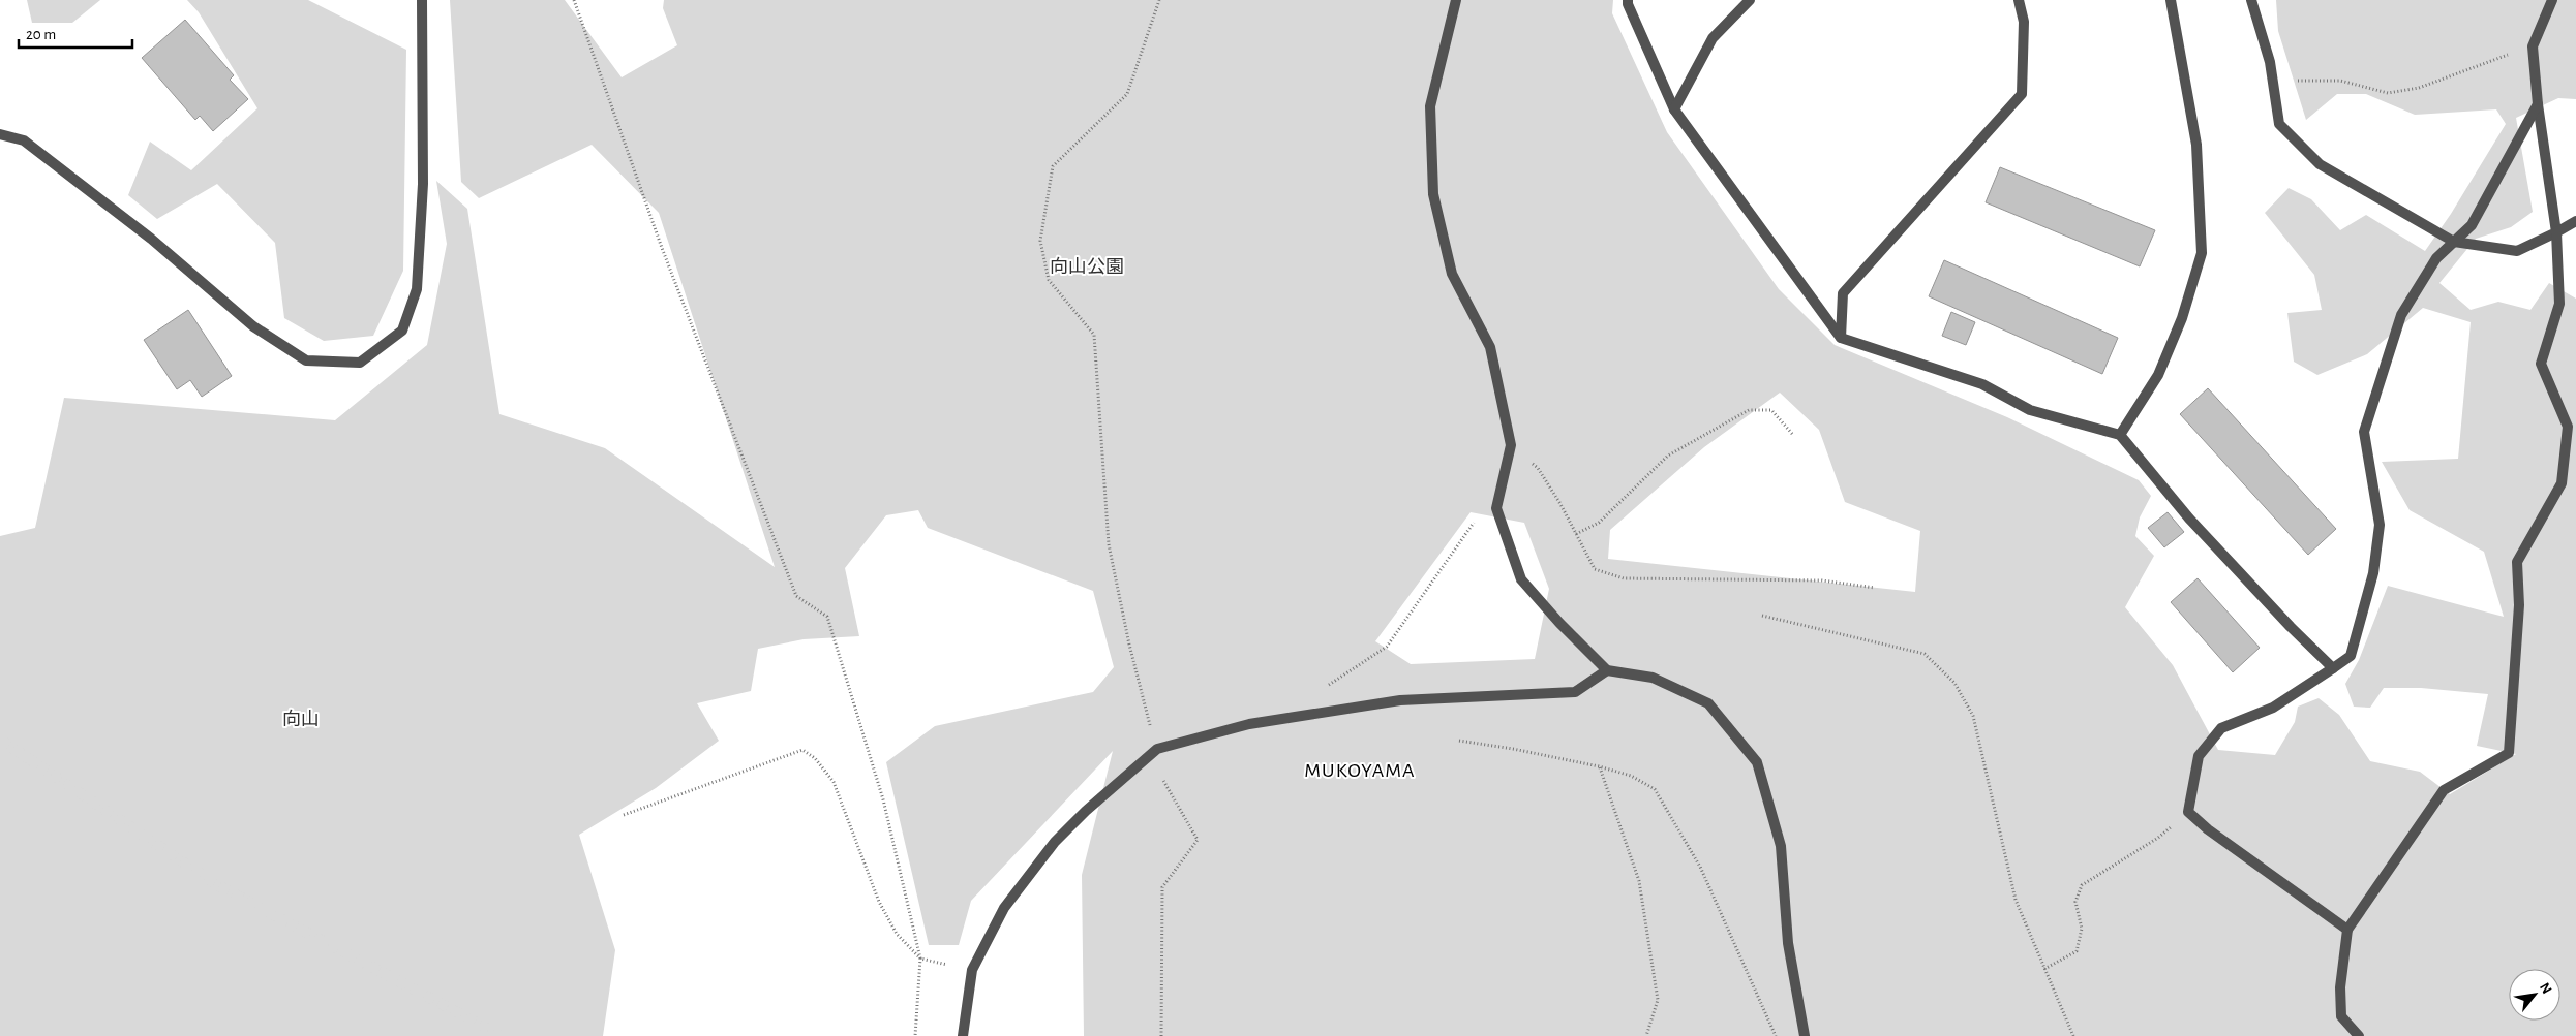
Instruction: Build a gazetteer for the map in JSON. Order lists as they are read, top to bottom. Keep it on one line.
{"districts":["MUKOYAMA"],"parks":["向山公園","向山"],"scale_bar":"20 m","north":"top right"}
